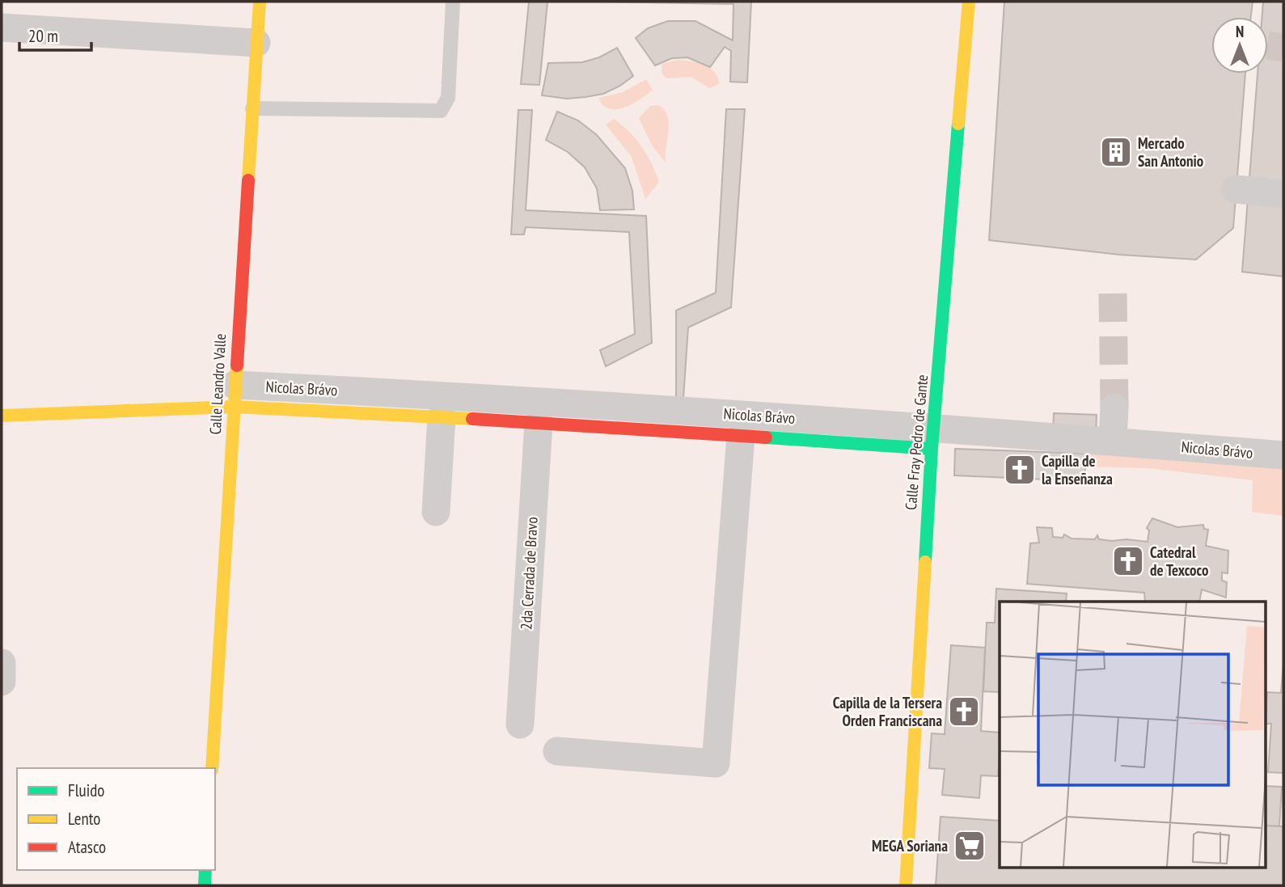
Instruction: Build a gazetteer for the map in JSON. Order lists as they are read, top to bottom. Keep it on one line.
{"streets":{"street":["Calle Leandro Valle","Nicolas Brávo","Calle Fray Pedro de Gante","2da Cerrada de Bravo"]},"crossings":[["Calle Leandro Valle","Nicolas Brávo"],["Nicolas Brávo","Calle Fray Pedro de Gante"],["Nicolas Brávo","2da Cerrada de Bravo"]],"places":{"building":["Mercado San Antonio"],"church":["Capilla de la Enseñanza","Catedral de Texcoco","Capilla de la Tersera Orden Franciscana"],"supermarket":["MEGA Soriana"]},"legend":["Fluido","Lento","Atasco"],"scale_bar":"20 m","north":"top"}
